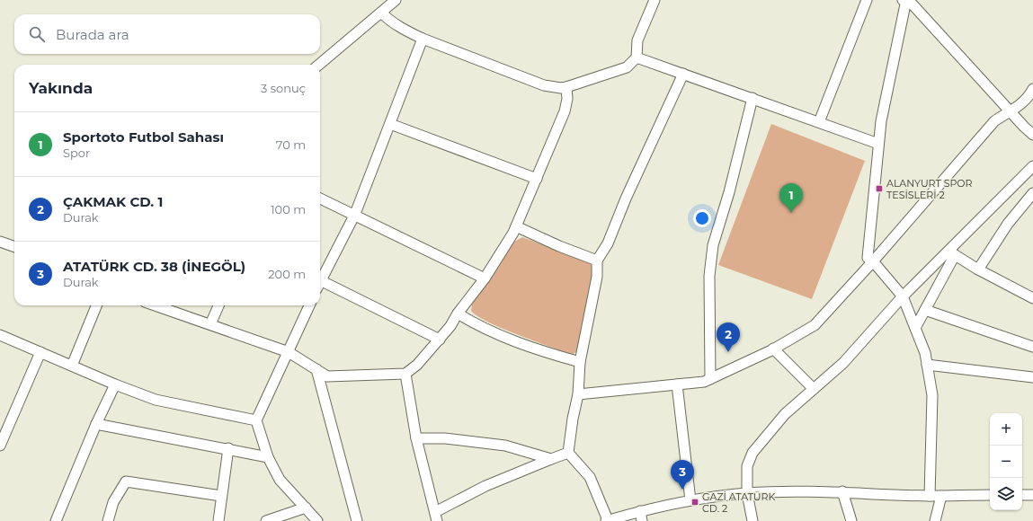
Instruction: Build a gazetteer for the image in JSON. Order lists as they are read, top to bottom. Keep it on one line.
{"places":{"transit":["ALANYURT SPOR TESİSLERİ 2","GAZİ ATATÜRK CD. 2"]},"page":{"search":"Burada ara","heading":["Yakında","3 sonuç"],"list":[{"mark":"1","name":"Sportoto Futbol Sahası","note":"Spor","value":"70 m"},{"mark":"2","name":"ÇAKMAK CD. 1","note":"Durak","value":"100 m"},{"mark":"3","name":"ATATÜRK CD. 38 (İNEGÖL)","note":"Durak","value":"200 m"}],"pins":["1","2","3"],"map_buttons":["+","−"]}}
